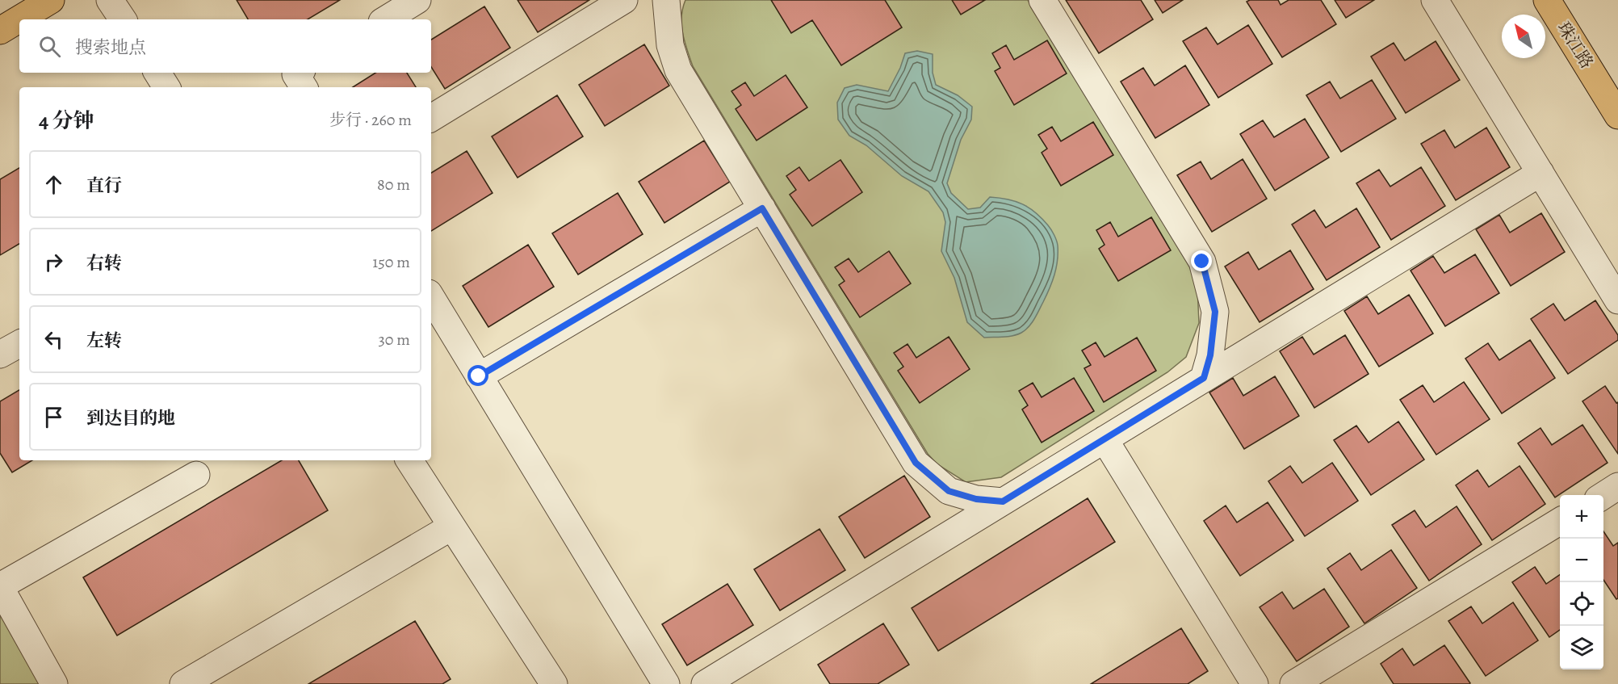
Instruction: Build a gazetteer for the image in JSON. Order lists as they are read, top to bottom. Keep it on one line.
{"streets":{"main road":["珠江路"]},"north":"top left","page":{"search":"搜索地点","heading":["4 分钟","步行 · 260 m"],"list":[["直行","80 m"],["右转","150 m"],["左转","30 m"],"到达目的地"],"map_buttons":["+","−"]}}
